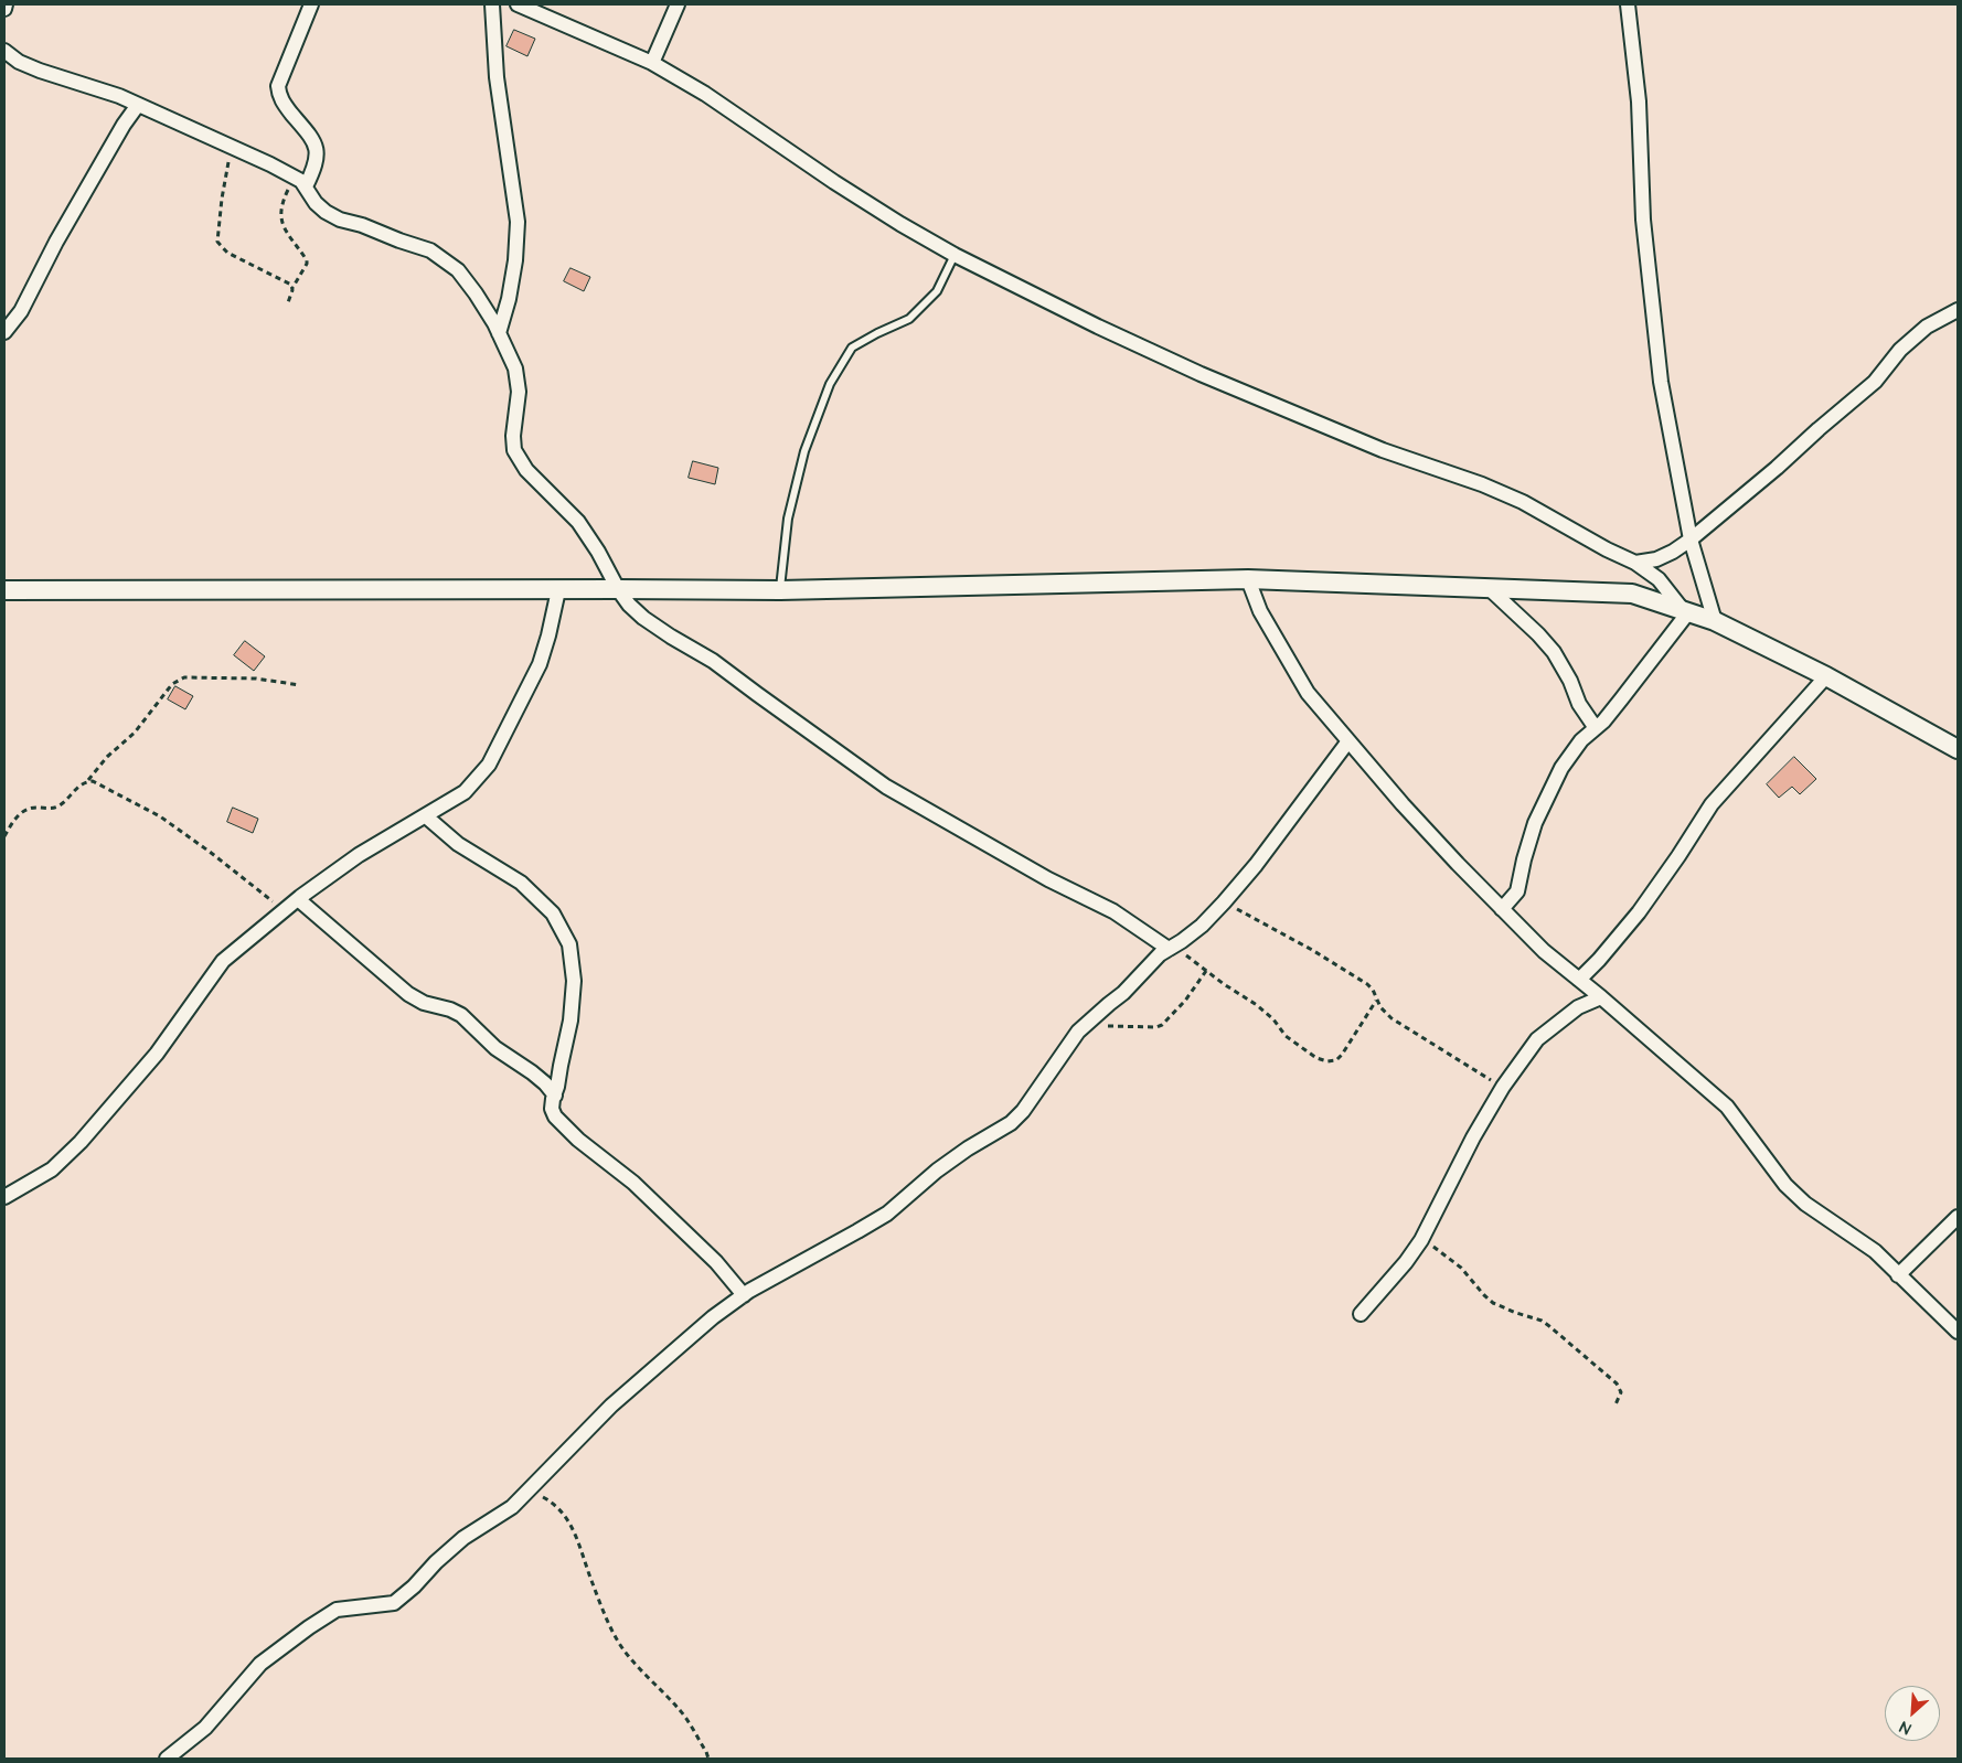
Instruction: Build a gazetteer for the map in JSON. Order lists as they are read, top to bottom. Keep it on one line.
{"north":"bottom left"}
